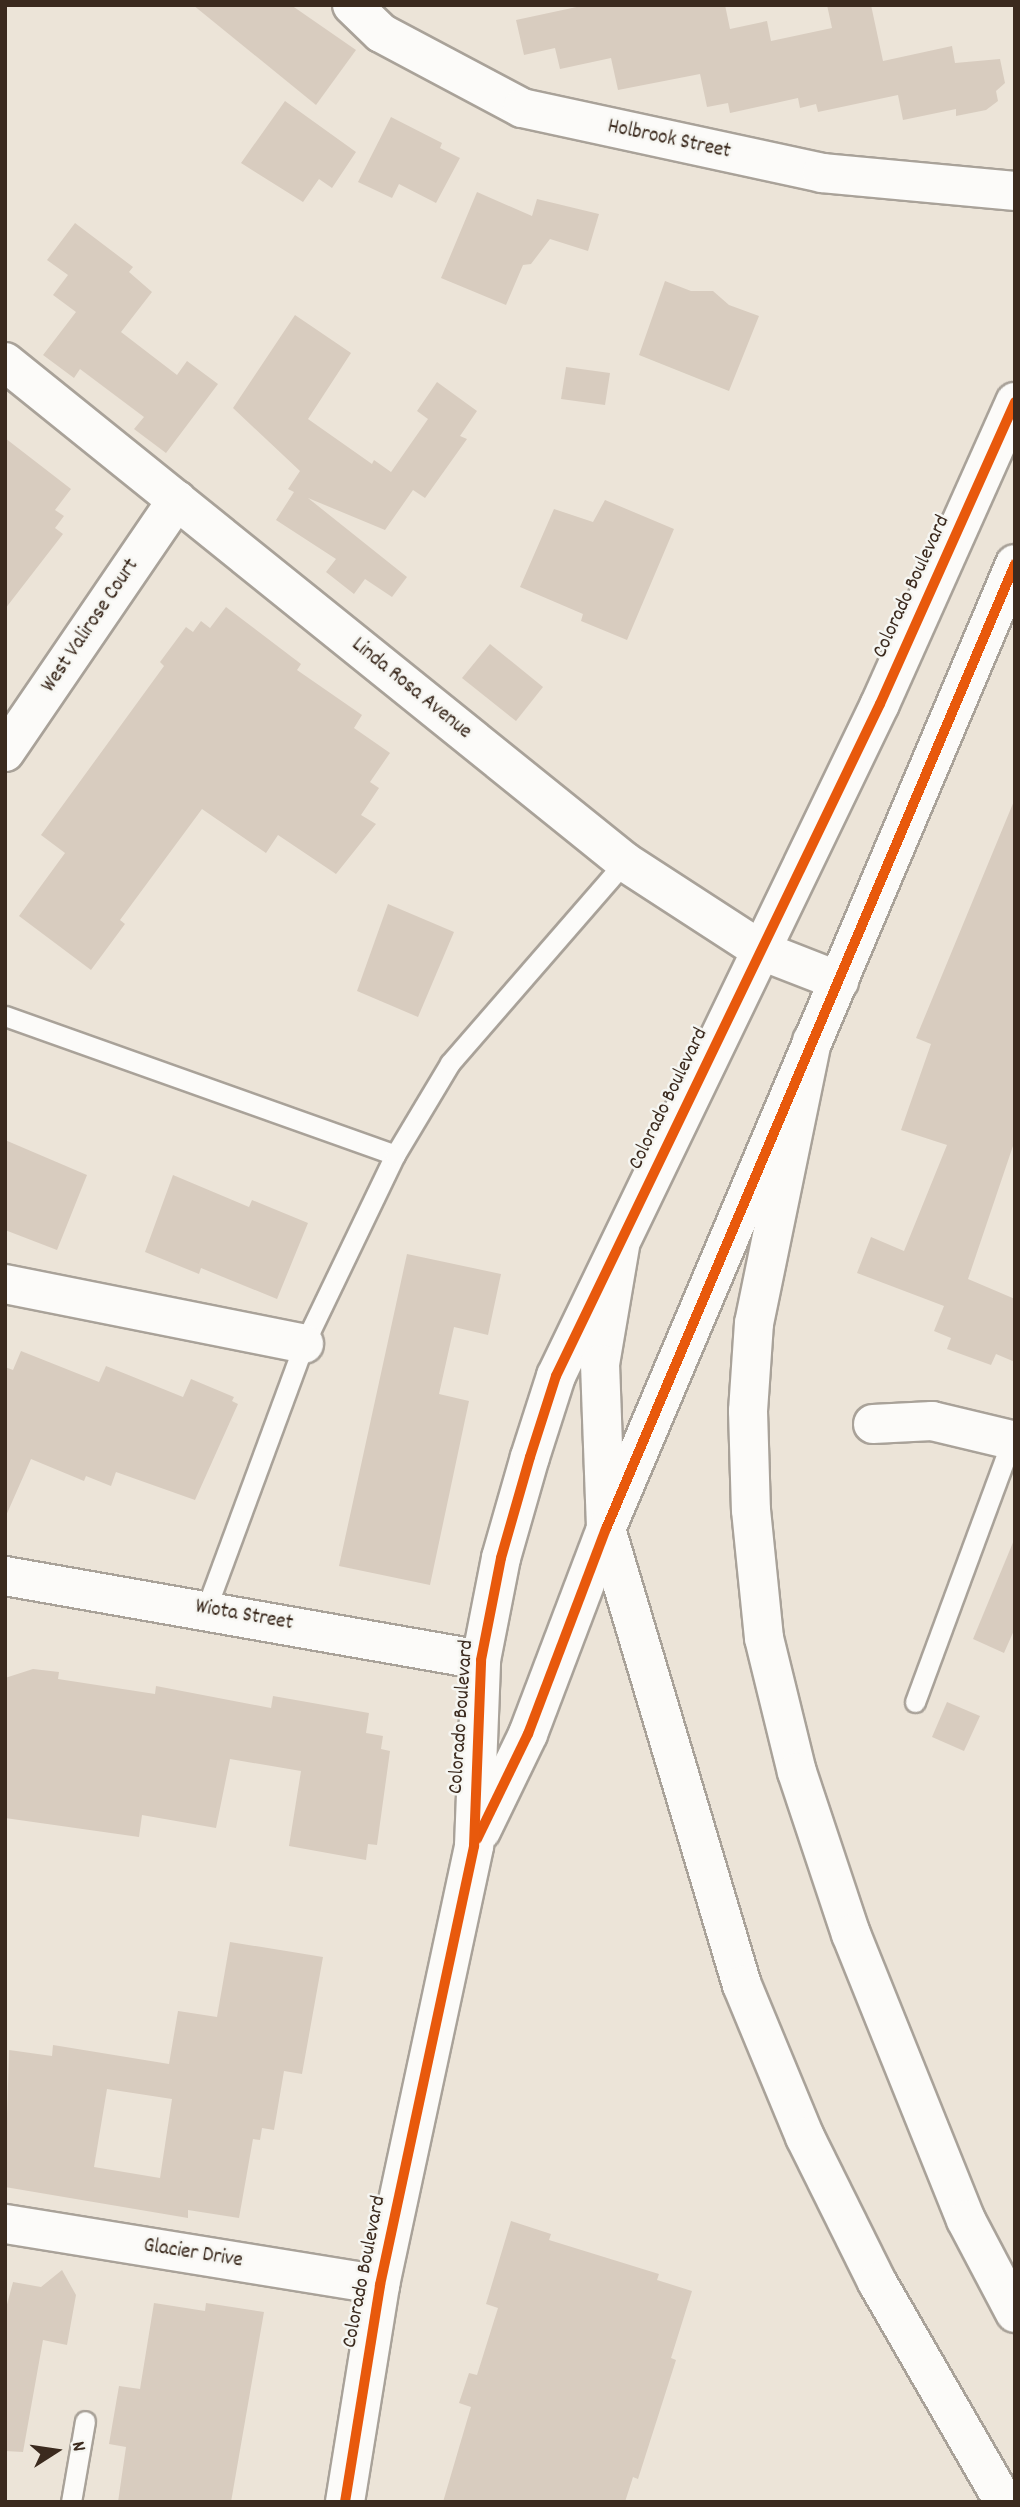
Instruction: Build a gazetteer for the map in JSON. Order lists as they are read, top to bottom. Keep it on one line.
{"streets":{"main road":["Holbrook Street","Colorado Boulevard","West Valirose Court","Linda Rosa Avenue","Wiota Street","Glacier Drive"]},"crossings":[["Colorado Boulevard","Linda Rosa Avenue"],["Colorado Boulevard","Wiota Street"],["Colorado Boulevard","Glacier Drive"],["West Valirose Court","Linda Rosa Avenue"]],"north":"right"}
